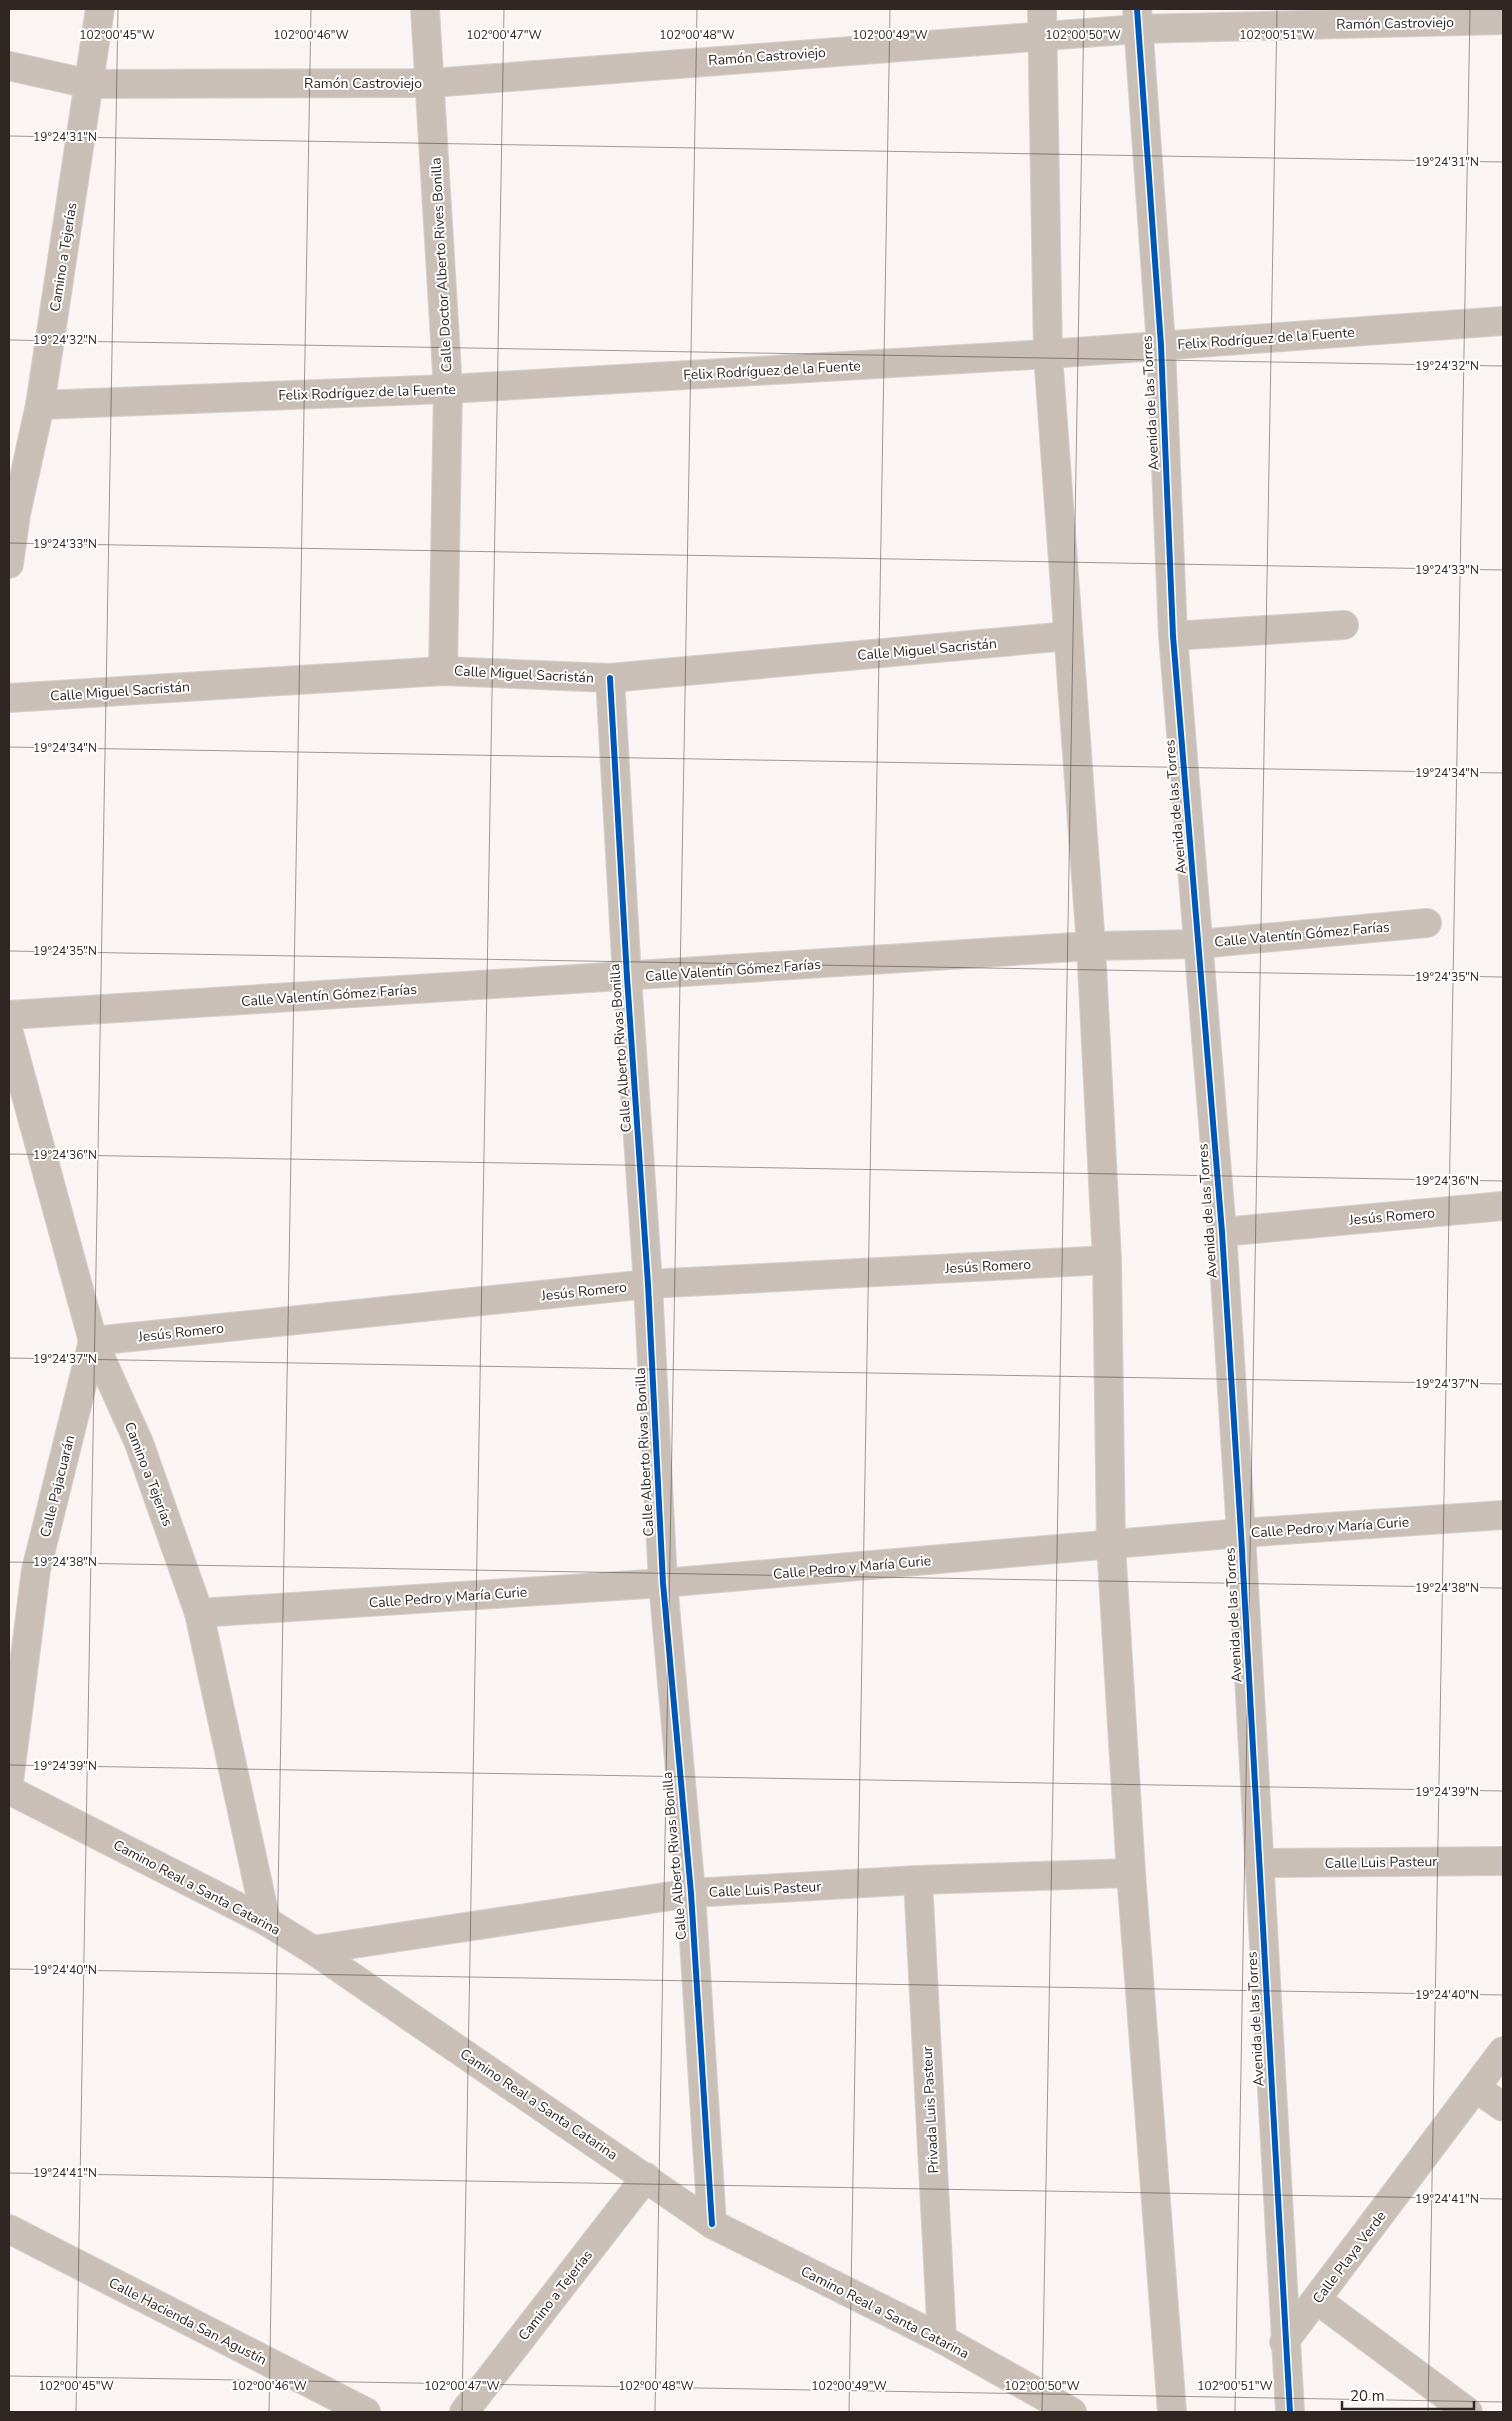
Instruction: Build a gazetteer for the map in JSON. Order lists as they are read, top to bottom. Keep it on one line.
{"streets":{"street":["Ramón Castroviejo","Camino a Tejerías","Calle Doctor Alberto Rives Bonilla","Felix Rodríguez de la Fuente","Avenida de las Torres","Calle Miguel Sacristán","Calle Valentín Gómez Farías","Calle Alberto Rivas Bonilla","Jesús Romero","Calle Pajacuarán","Calle Pedro y María Curie","Calle Luis Pasteur","Camino Real a Santa Catarina","Privada Luis Pasteur","Calle Playa Verde","Calle Hacienda San Agustín"]},"crossings":[["Ramón Castroviejo","Camino a Tejerías"],["Ramón Castroviejo","Calle Doctor Alberto Rives Bonilla"],["Ramón Castroviejo","Avenida de las Torres"],["Camino a Tejerías","Felix Rodríguez de la Fuente"],["Camino a Tejerías","Jesús Romero"],["Camino a Tejerías","Calle Pajacuarán"],["Camino a Tejerías","Calle Pedro y María Curie"],["Camino a Tejerías","Camino Real a Santa Catarina"],["Calle Doctor Alberto Rives Bonilla","Felix Rodríguez de la Fuente"],["Calle Doctor Alberto Rives Bonilla","Calle Miguel Sacristán"],["Felix Rodríguez de la Fuente","Avenida de las Torres"],["Avenida de las Torres","Calle Valentín Gómez Farías"],["Avenida de las Torres","Jesús Romero"],["Avenida de las Torres","Calle Pedro y María Curie"],["Avenida de las Torres","Calle Luis Pasteur"],["Avenida de las Torres","Calle Playa Verde"],["Calle Miguel Sacristán","Calle Alberto Rivas Bonilla"],["Calle Valentín Gómez Farías","Calle Alberto Rivas Bonilla"],["Calle Alberto Rivas Bonilla","Jesús Romero"],["Calle Alberto Rivas Bonilla","Calle Pedro y María Curie"],["Calle Alberto Rivas Bonilla","Calle Luis Pasteur"],["Calle Alberto Rivas Bonilla","Camino Real a Santa Catarina"],["Jesús Romero","Calle Pajacuarán"],["Calle Luis Pasteur","Camino Real a Santa Catarina"],["Calle Luis Pasteur","Privada Luis Pasteur"],["Camino Real a Santa Catarina","Privada Luis Pasteur"]],"scale_bar":"20 m","coordinates":["102°00'45\"W","102°00'46\"W","102°00'47\"W","102°00'48\"W","102°00'49\"W","102°00'50\"W","102°00'51\"W","19°24'31\"N","19°24'32\"N","19°24'33\"N","19°24'34\"N","19°24'35\"N","19°24'36\"N","19°24'37\"N","19°24'38\"N","19°24'39\"N","19°24'40\"N","19°24'41\"N"]}
